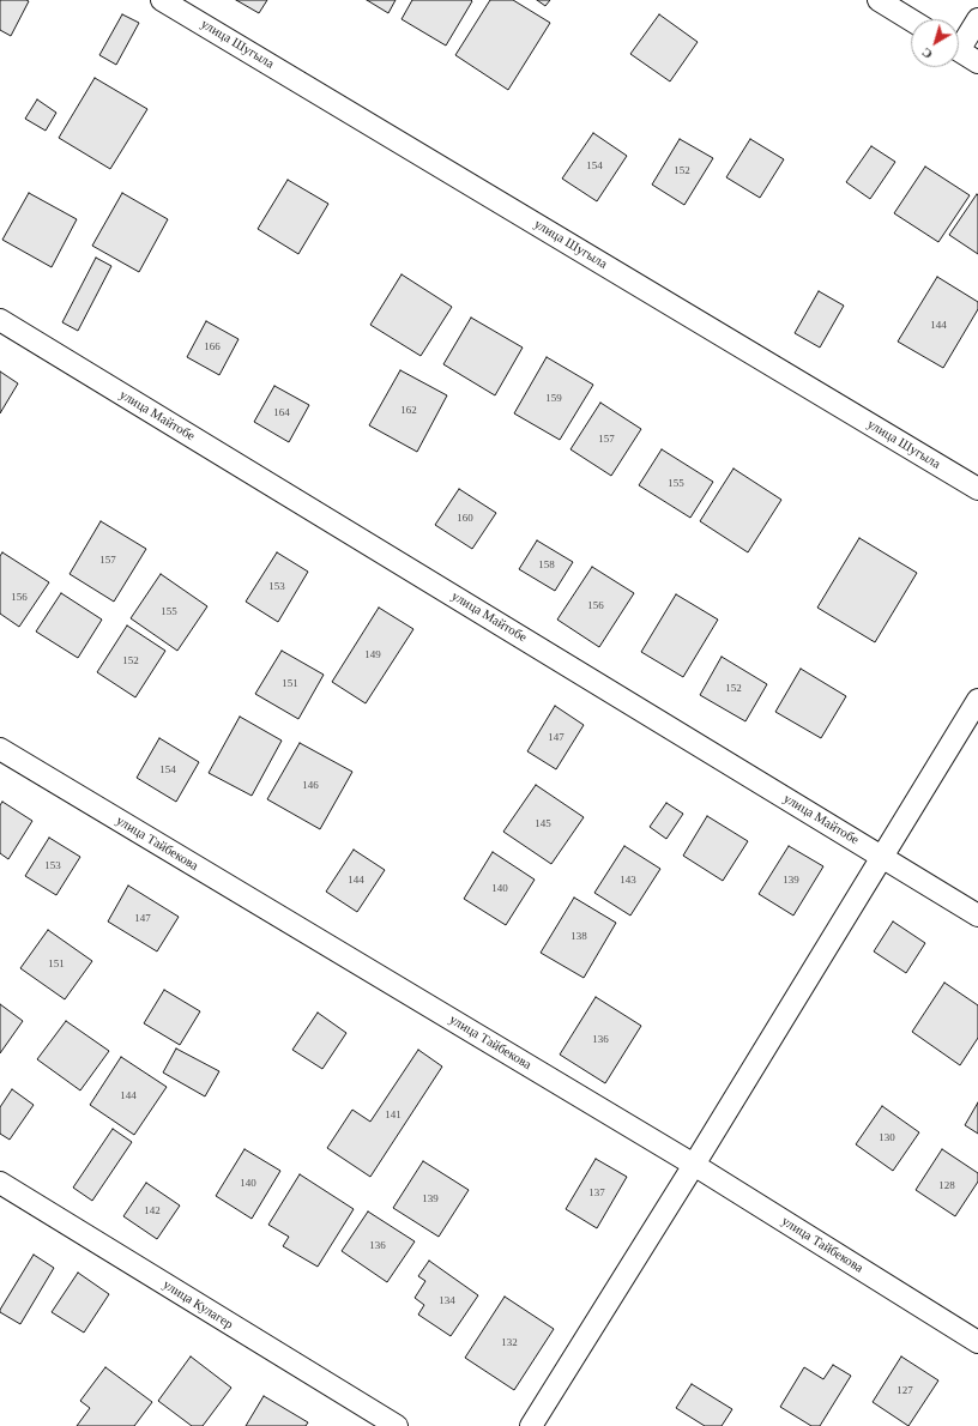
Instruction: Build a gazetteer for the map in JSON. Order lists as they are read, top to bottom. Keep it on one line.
{"streets":{"street":["улица Шугыла","улица Майтобе","улица Тайбекова","улица Кулагер"]},"house_numbers":["154","152","144","166","159","162","164","157","155","160","157","158","153","156","156","155","149","152","151","152","147","154","146","145","153","144","143","139","140","147","138","151","136","144","141","130","140","128","137","139","142","136","134","132","127"],"north":"bottom left"}
